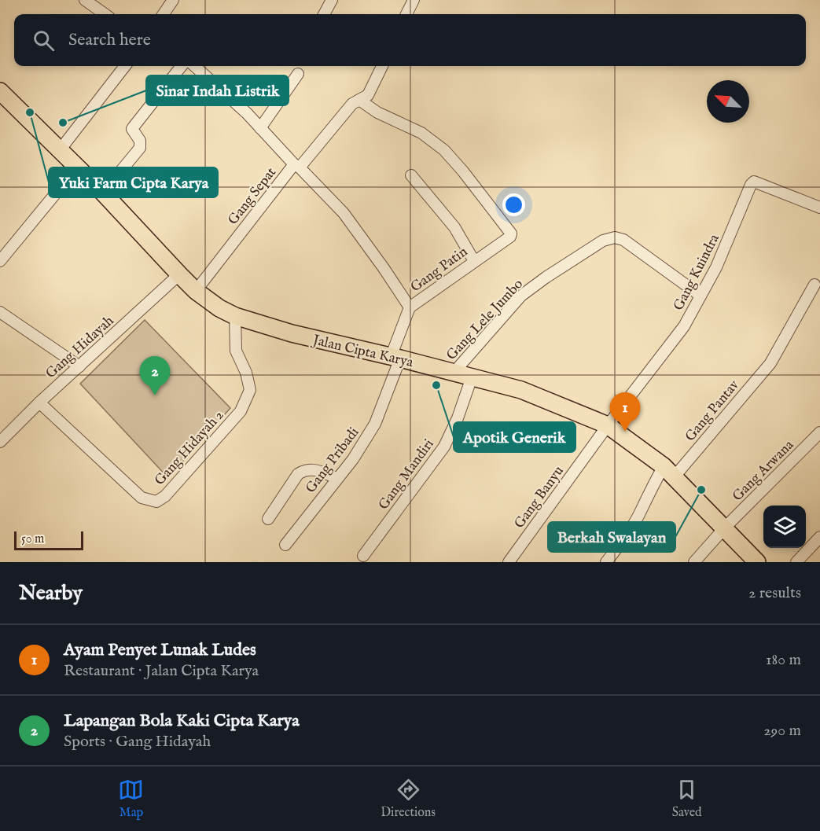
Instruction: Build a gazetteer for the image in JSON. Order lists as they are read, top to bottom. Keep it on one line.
{"streets":{"main road":["Jalan Cipta Karya"],"street":["Gang Sepat","Gang Patin","Gang Kuindra","Gang Lele Jumbo","Gang Hidayah","Gang Pantav","Gang Hidayah 2","Gang Pribadi","Gang Arwana","Gang Mandiri","Gang Banyu"]},"crossings":[["Gang Sepat","Gang Patin"],["Gang Sepat","Jalan Cipta Karya"],["Gang Patin","Jalan Cipta Karya"],["Gang Patin","Gang Pribadi"],["Gang Kuindra","Gang Lele Jumbo"],["Gang Kuindra","Jalan Cipta Karya"],["Gang Kuindra","Gang Banyu"],["Gang Lele Jumbo","Jalan Cipta Karya"],["Gang Hidayah","Jalan Cipta Karya"],["Gang Hidayah","Gang Hidayah 2"],["Jalan Cipta Karya","Gang Pantav"],["Jalan Cipta Karya","Gang Hidayah 2"],["Jalan Cipta Karya","Gang Pribadi"],["Jalan Cipta Karya","Gang Arwana"],["Jalan Cipta Karya","Gang Mandiri"],["Jalan Cipta Karya","Gang Banyu"]],"places":["Yuki Farm Cipta Karya","Sinar Indah Listrik","Apotik Generik","Berkah Swalayan"],"scale_bar":"50 m","north":"top left","page":{"search":"Search here","pins":["2","1"],"scale":"50 m","heading":["Nearby","2 results"],"list":[{"mark":"1","name":"Ayam Penyet Lunak Ludes","note":"Restaurant · Jalan Cipta Karya","value":"180 m"},{"mark":"2","name":"Lapangan Bola Kaki Cipta Karya","note":"Sports · Gang Hidayah","value":"290 m"}],"nav":["Map","Directions","Saved"]}}
